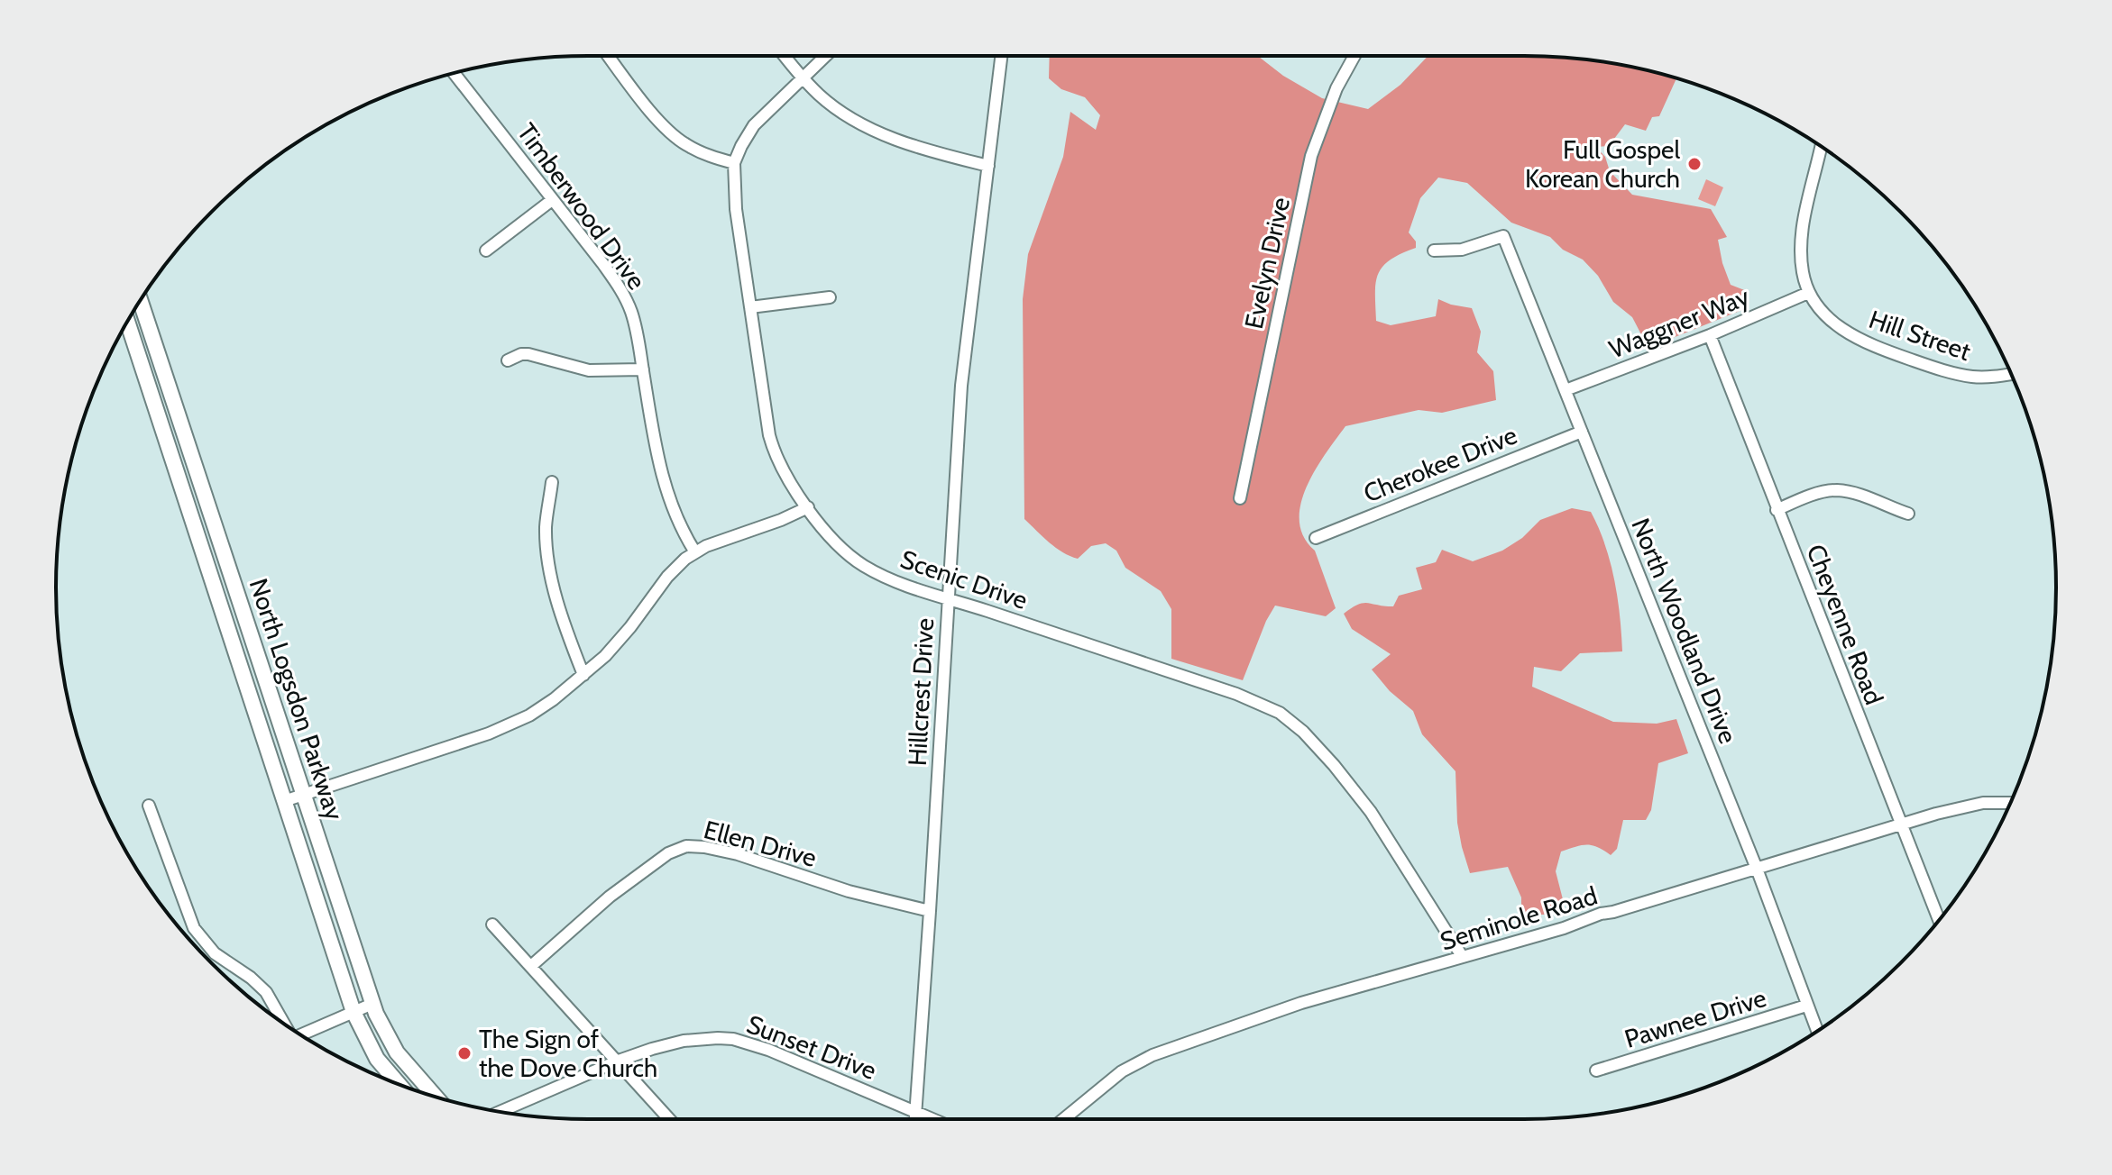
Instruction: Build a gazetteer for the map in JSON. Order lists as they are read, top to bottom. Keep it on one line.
{"streets":{"main road":["North Logsdon Parkway"],"street":["Timberwood Drive","Evelyn Drive","Waggner Way","Hill Street","Cherokee Drive","Scenic Drive","Cheyenne Road","North Woodland Drive","Hillcrest Drive","Ellen Drive","Seminole Road","Pawnee Drive","Sunset Drive"]},"crossings":[["Waggner Way","Hill Street"],["Waggner Way","Cheyenne Road"],["Waggner Way","North Woodland Drive"],["Cherokee Drive","North Woodland Drive"],["Scenic Drive","Hillcrest Drive"],["Scenic Drive","Seminole Road"],["Cheyenne Road","Seminole Road"],["North Woodland Drive","Seminole Road"],["North Woodland Drive","Pawnee Drive"],["Hillcrest Drive","Ellen Drive"],["Hillcrest Drive","Sunset Drive"]],"places":["Full Gospel Korean Church","The Sign of the Dove Church"]}
